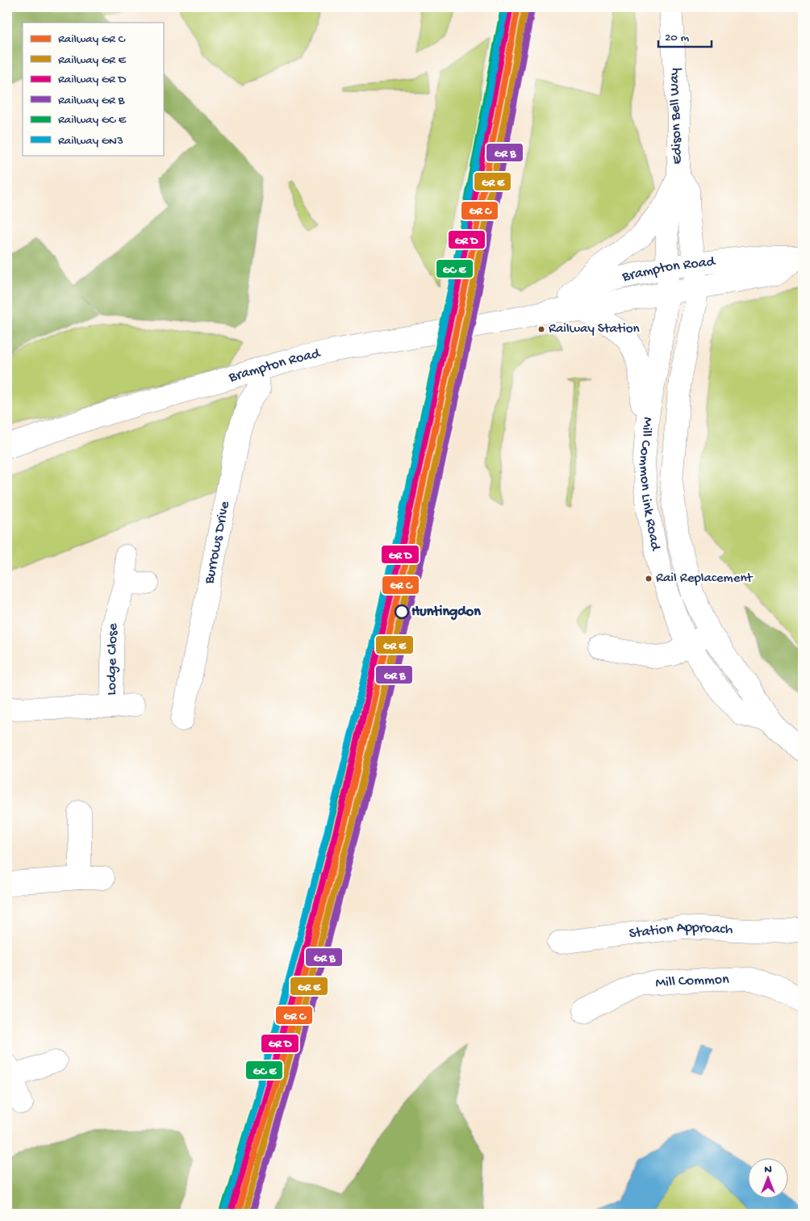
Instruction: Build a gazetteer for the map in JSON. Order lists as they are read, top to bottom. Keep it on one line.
{"streets":{"main road":["Edison Bell Way","Brampton Road","Mill Common Link Road","Burrows Drive","Lodge Close","Station Approach","Mill Common"]},"crossings":[["Edison Bell Way","Brampton Road"],["Edison Bell Way","Mill Common Link Road"],["Brampton Road","Mill Common Link Road"],["Brampton Road","Burrows Drive"]],"places":["Railway Station","Rail Replacement","Huntingdon"],"lines":["rail line GN3"],"legend":["Railway GR C","Railway GR E","Railway GR D","Railway GR B","Railway GC E","Railway GN3"],"scale_bar":"20 m","north":"top"}
